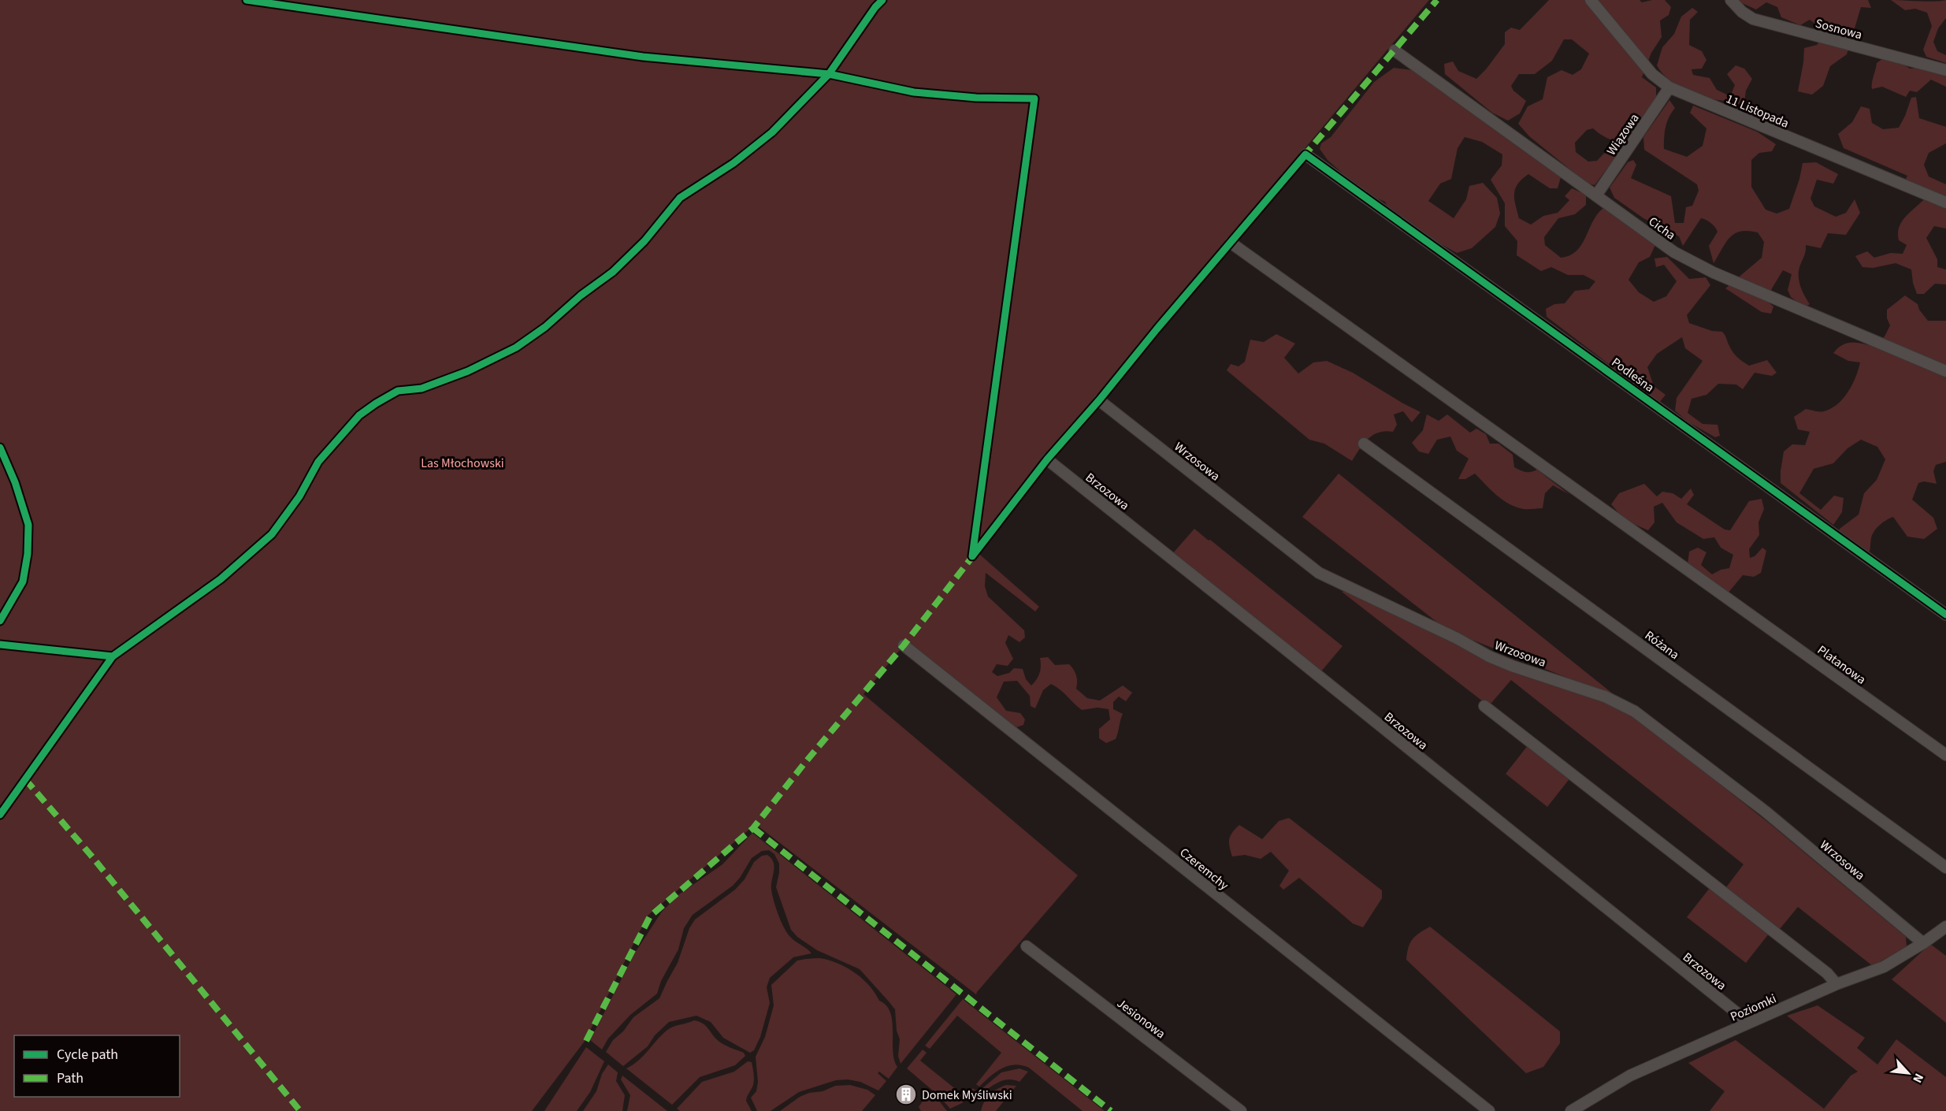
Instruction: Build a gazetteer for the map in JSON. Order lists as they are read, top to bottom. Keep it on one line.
{"streets":{"street":["Sosnowa","11 Listopada","Wiązowa","Cicha","Podleśna","Wrzosowa","Brzozowa","Różana","Platanowa","Czeremchy","Poziomki","Jesionowa"]},"crossings":[["11 Listopada","Wiązowa"],["Wiązowa","Cicha"],["Wrzosowa","Poziomki"],["Brzozowa","Poziomki"]],"parks":["Las Młochowski"],"places":{"building":["Domek Myśliwski"]},"legend":["Cycle path","Path"],"north":"bottom right"}
